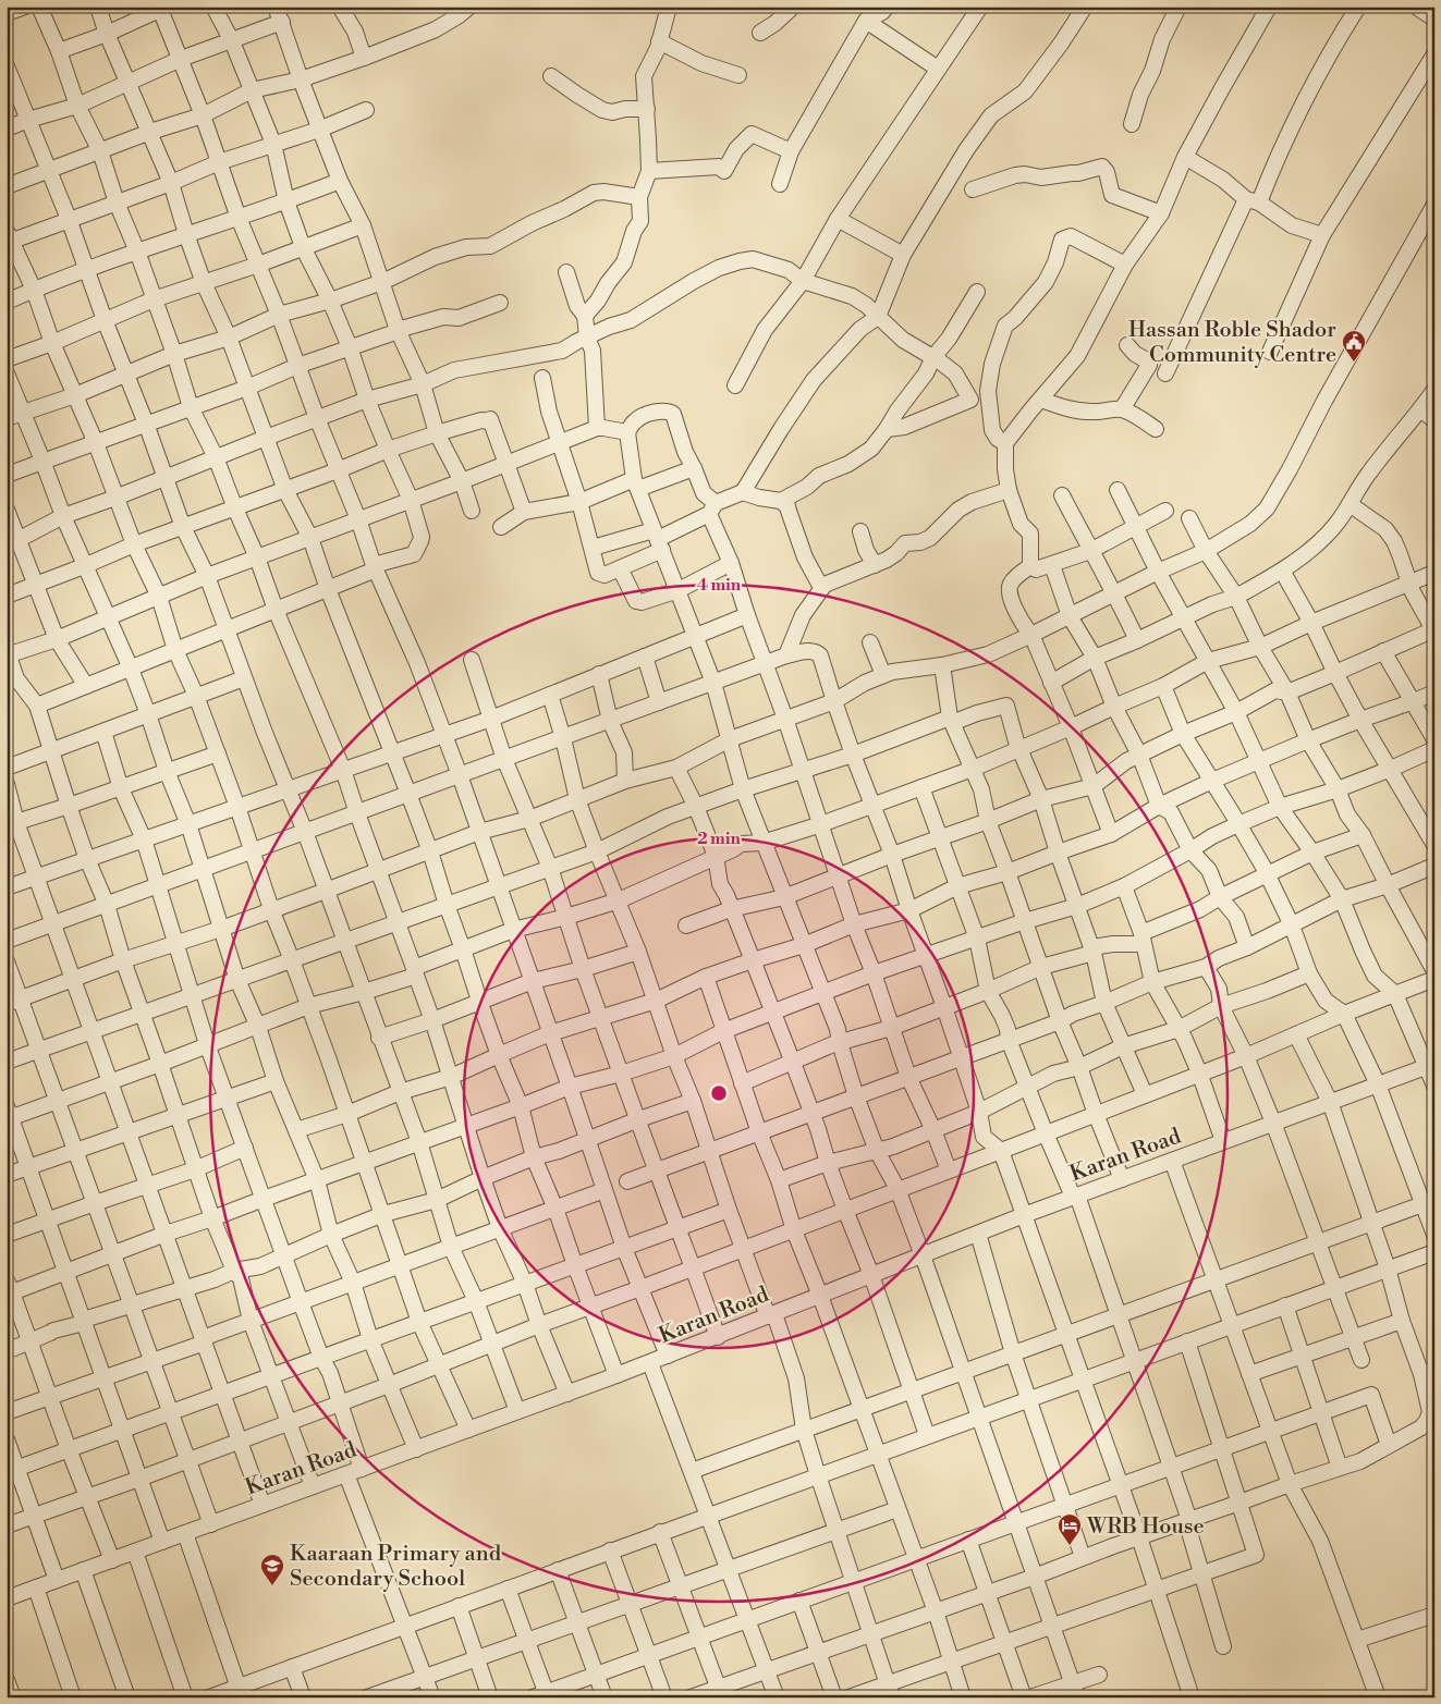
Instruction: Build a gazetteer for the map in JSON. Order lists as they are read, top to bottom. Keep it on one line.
{"streets":{"street":["Karan Road"]},"places":{"public building":["Hassan Roble Shador Community Centre"],"hotel":["WRB House"],"school or university":["Kaaraan Primary and Secondary School"]},"rings":["4 min","2 min"]}
